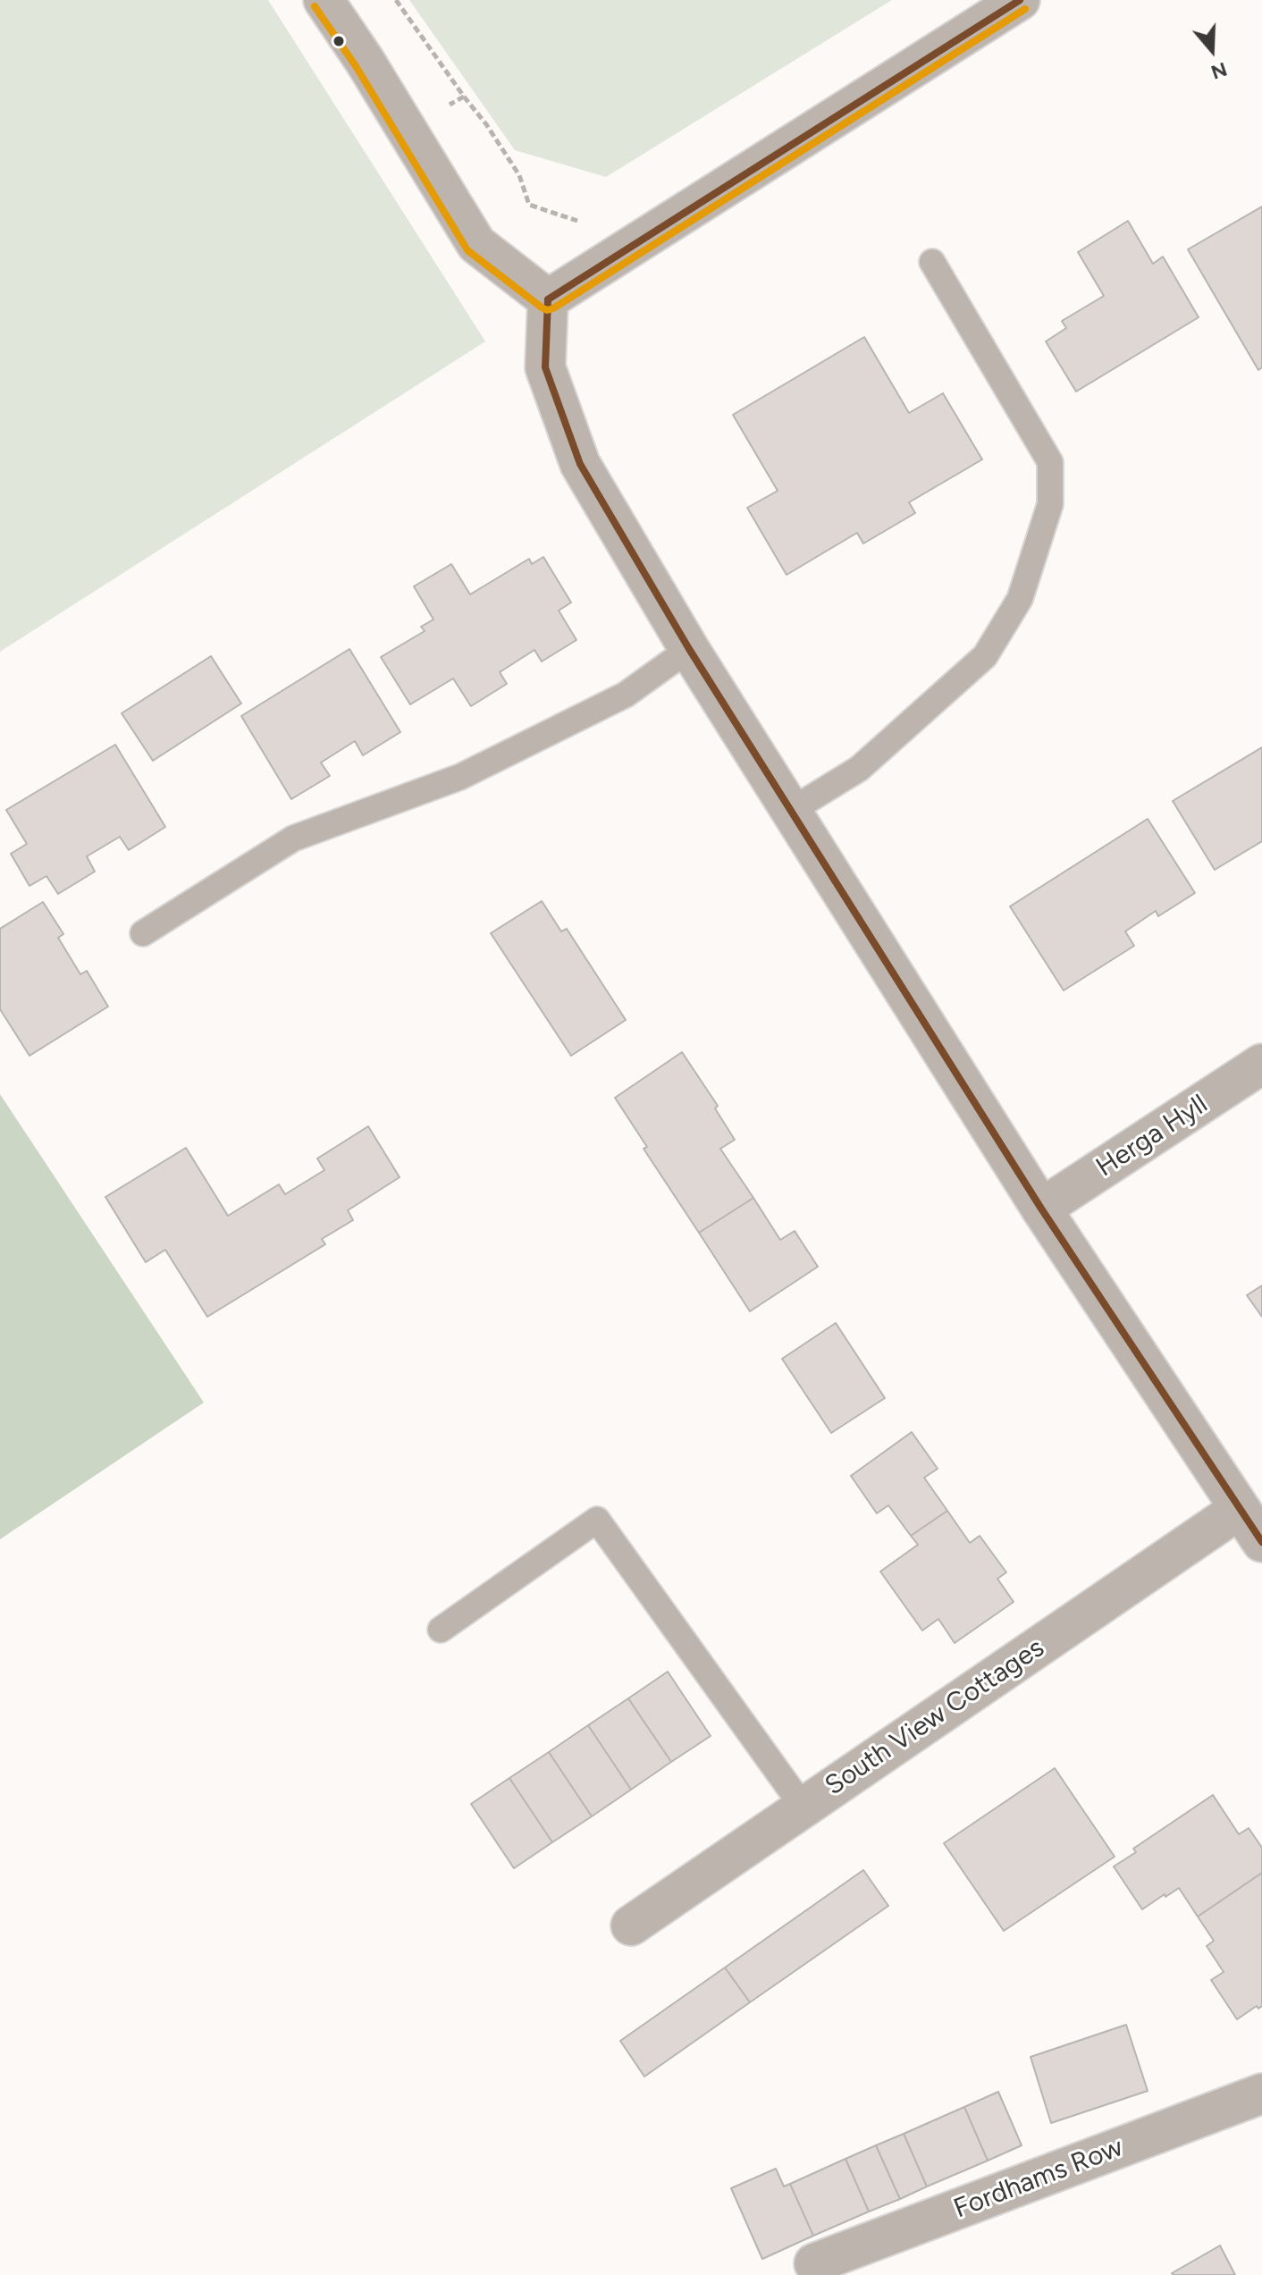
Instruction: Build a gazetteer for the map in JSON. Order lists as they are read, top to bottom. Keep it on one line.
{"streets":{"street":["Herga Hyll","South View Cottages","Fordhams Row"]},"north":"bottom"}
